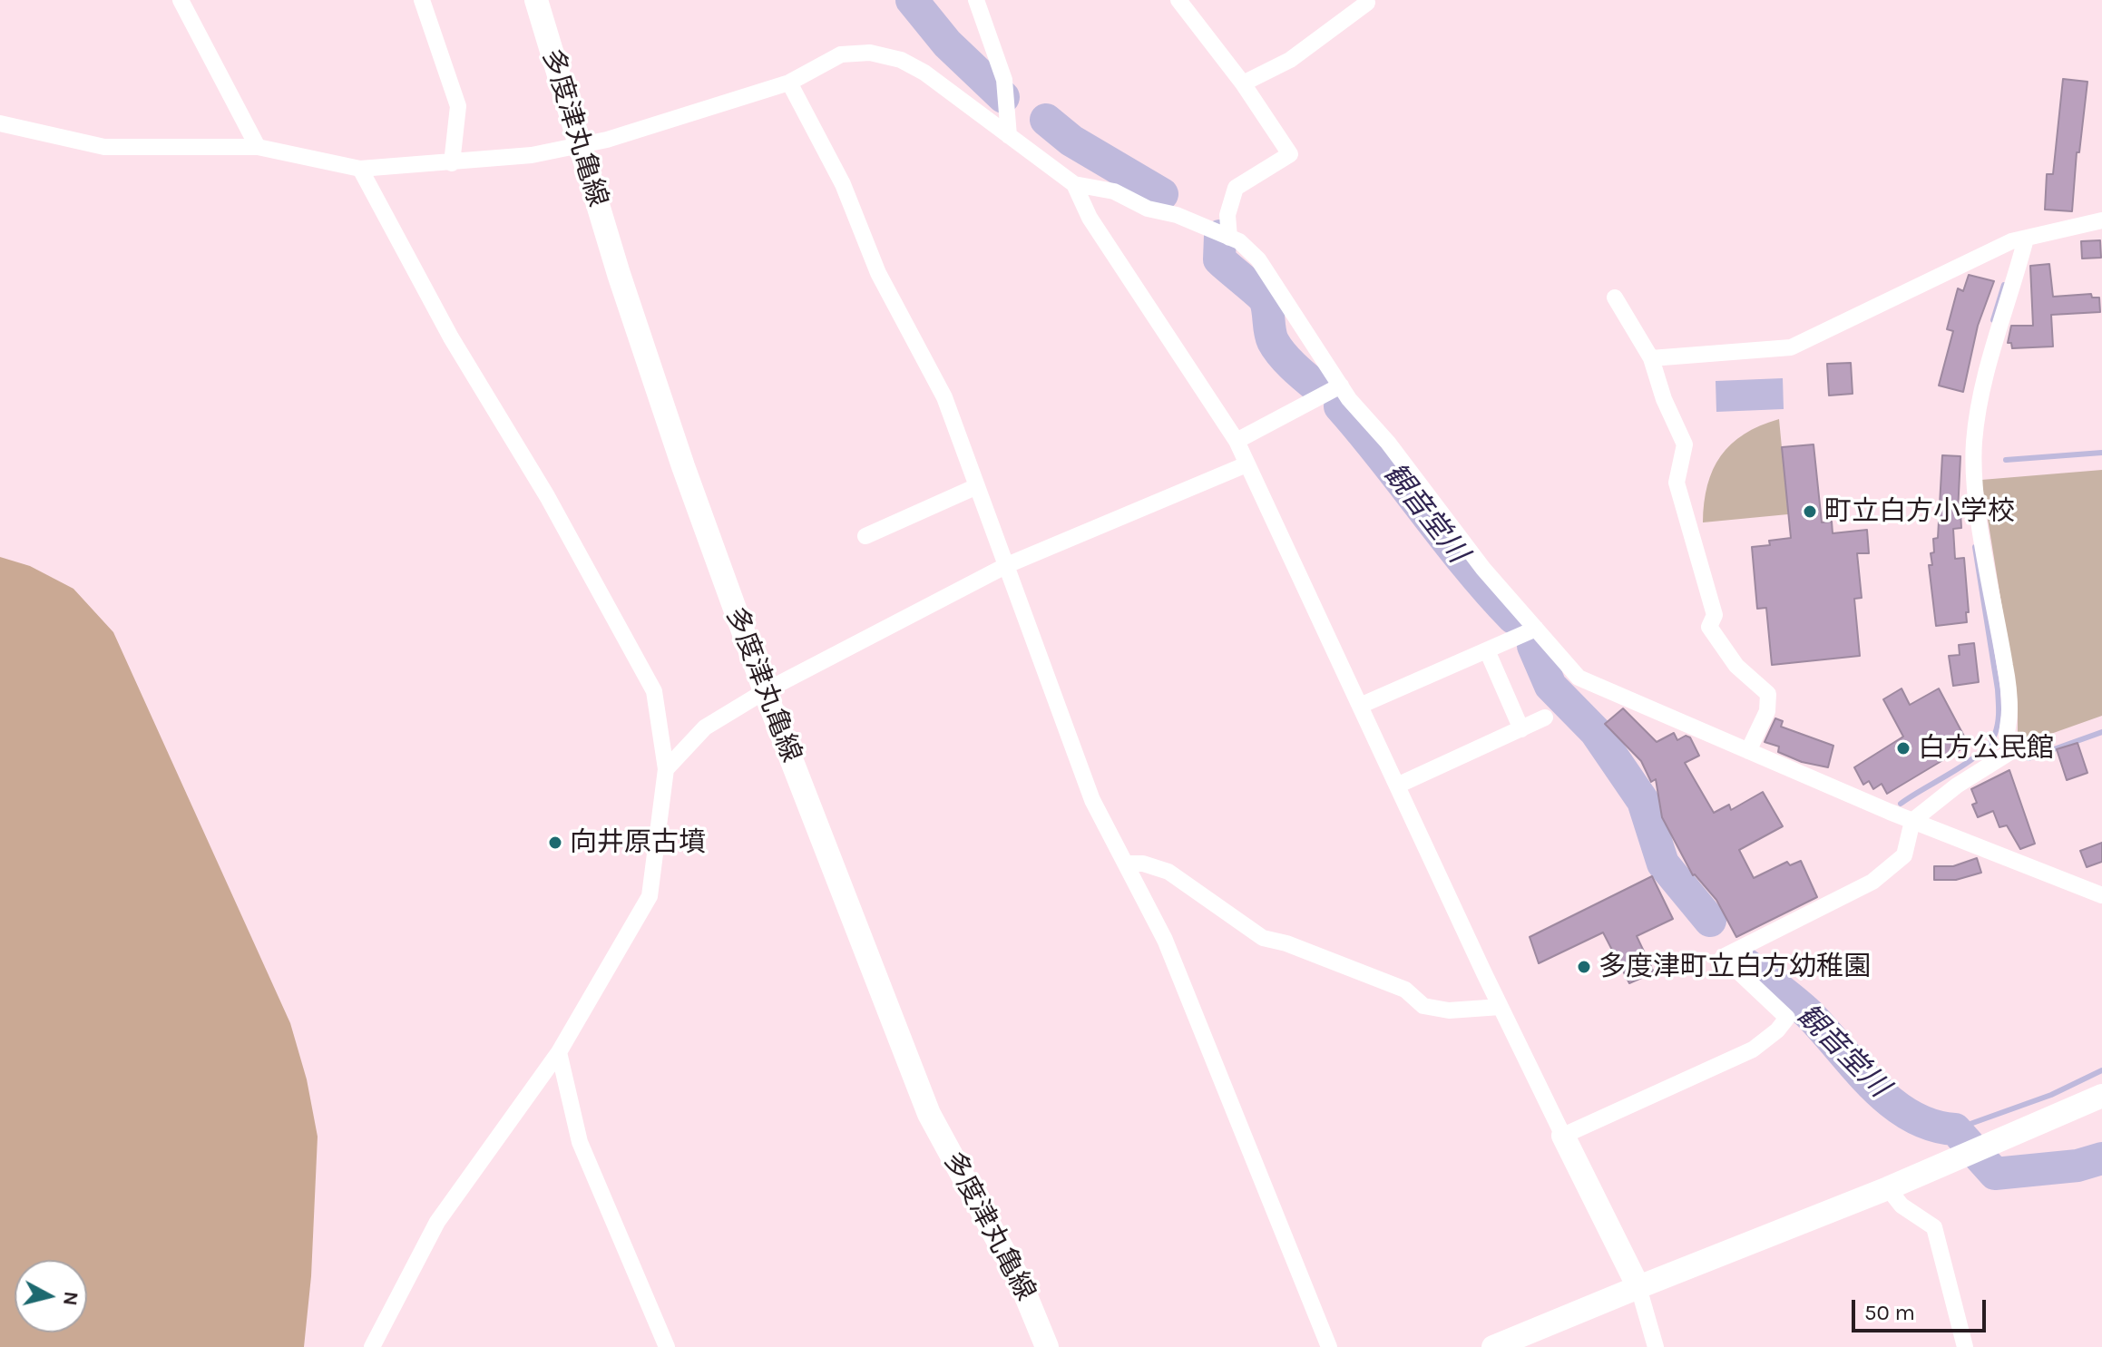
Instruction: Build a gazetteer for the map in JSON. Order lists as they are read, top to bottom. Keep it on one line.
{"streets":{"main road":["多度津丸亀線"]},"water":["観音堂川"],"places":["町立白方小学校","白方公民館","向井原古墳","多度津町立白方幼稚園"],"scale_bar":"50 m","north":"right"}
